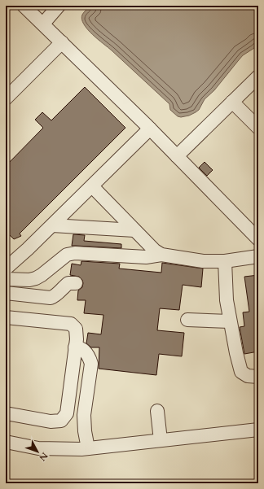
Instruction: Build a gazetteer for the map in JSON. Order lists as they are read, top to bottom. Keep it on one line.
{"north":"bottom right"}
